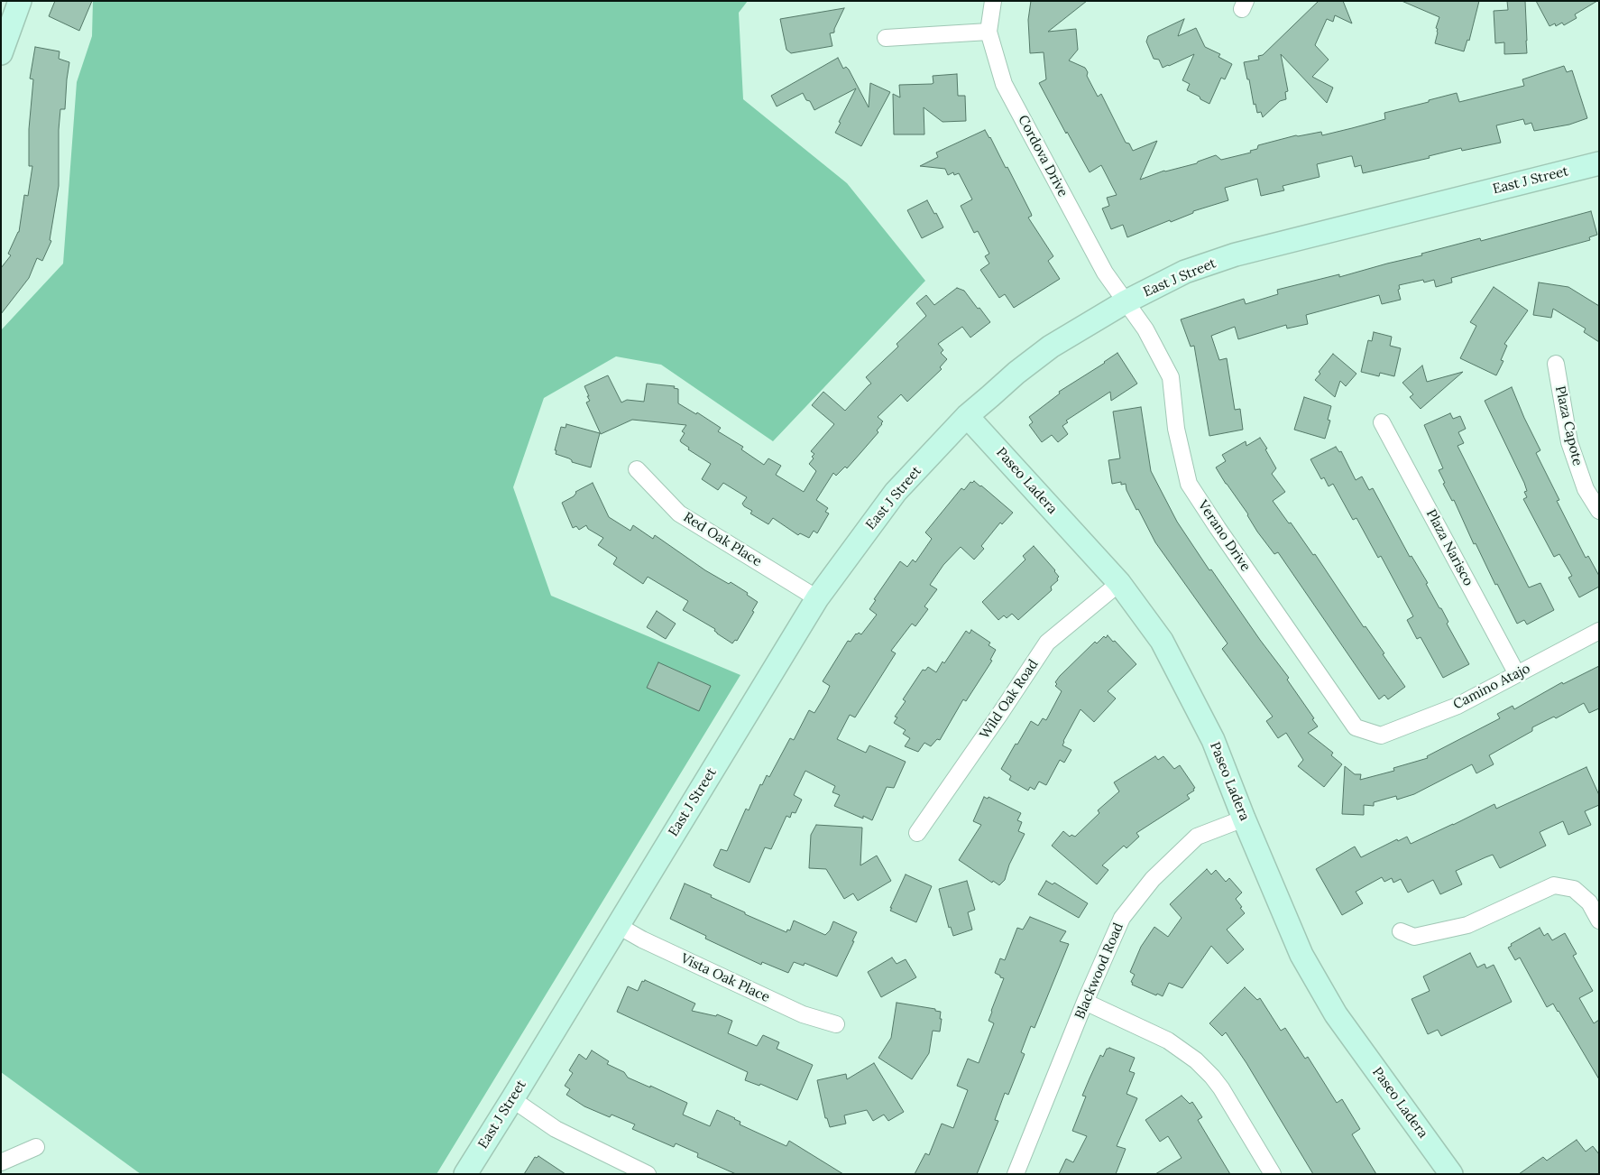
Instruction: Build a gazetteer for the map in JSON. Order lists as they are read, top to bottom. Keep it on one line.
{"streets":{"street":["Cordova Drive","East J Street","Plaza Capote","Paseo Ladera","Verano Drive","Red Oak Place","Plaza Narisco","Camino Atajo","Wild Oak Road","Blackwood Road","Vista Oak Place"]},"crossings":[["Cordova Drive","East J Street"],["Cordova Drive","Verano Drive"],["East J Street","Paseo Ladera"],["East J Street","Verano Drive"],["East J Street","Red Oak Place"],["East J Street","Vista Oak Place"],["Paseo Ladera","Wild Oak Road"],["Paseo Ladera","Blackwood Road"],["Verano Drive","Camino Atajo"],["Plaza Narisco","Camino Atajo"]]}
